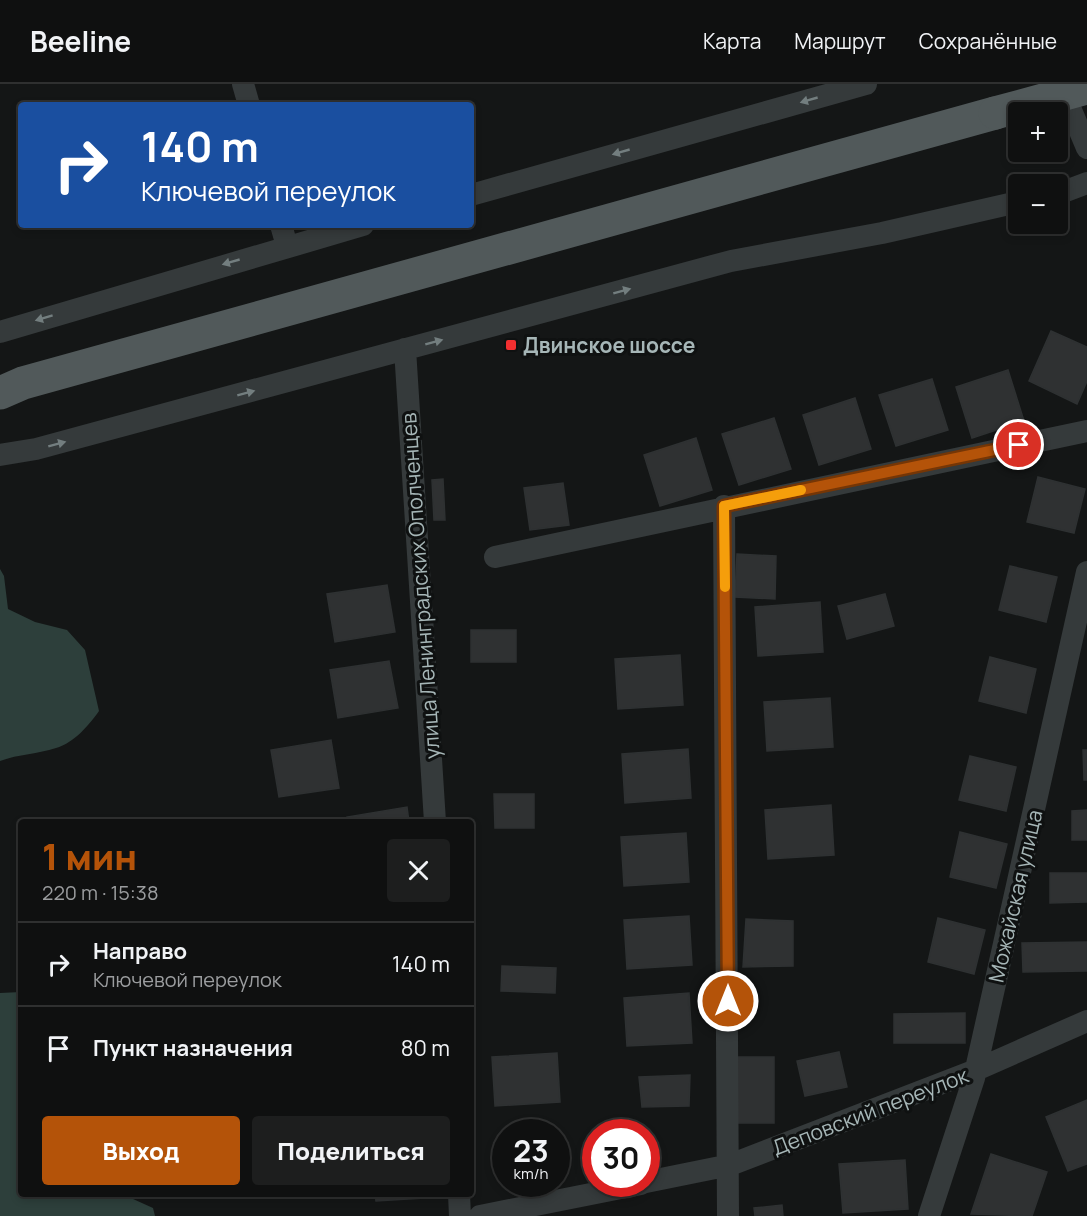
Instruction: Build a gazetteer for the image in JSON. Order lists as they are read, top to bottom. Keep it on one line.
{"streets":{"street":["улица Ленинградских Ополченцев","Можайская улица","Деповский переулок"]},"crossings":[["Можайская улица","Деповский переулок"]],"places":{"transit":["Двинское шоссе"]},"page":{"header":"Beeline","nav":["Карта","Маршрут","Сохранённые"],"map_buttons":["+","−"],"turn":["140 m","Ключевой переулок"],"heading":["1 мин","220 m · 15:38"],"list":[{"name":"Направо","note":"Ключевой переулок","value":"140 m"},{"name":"Пункт назначения","value":"80 m"}],"buttons":["Выход","Поделиться"],"speed":"23 km/h","limit":"30"}}
